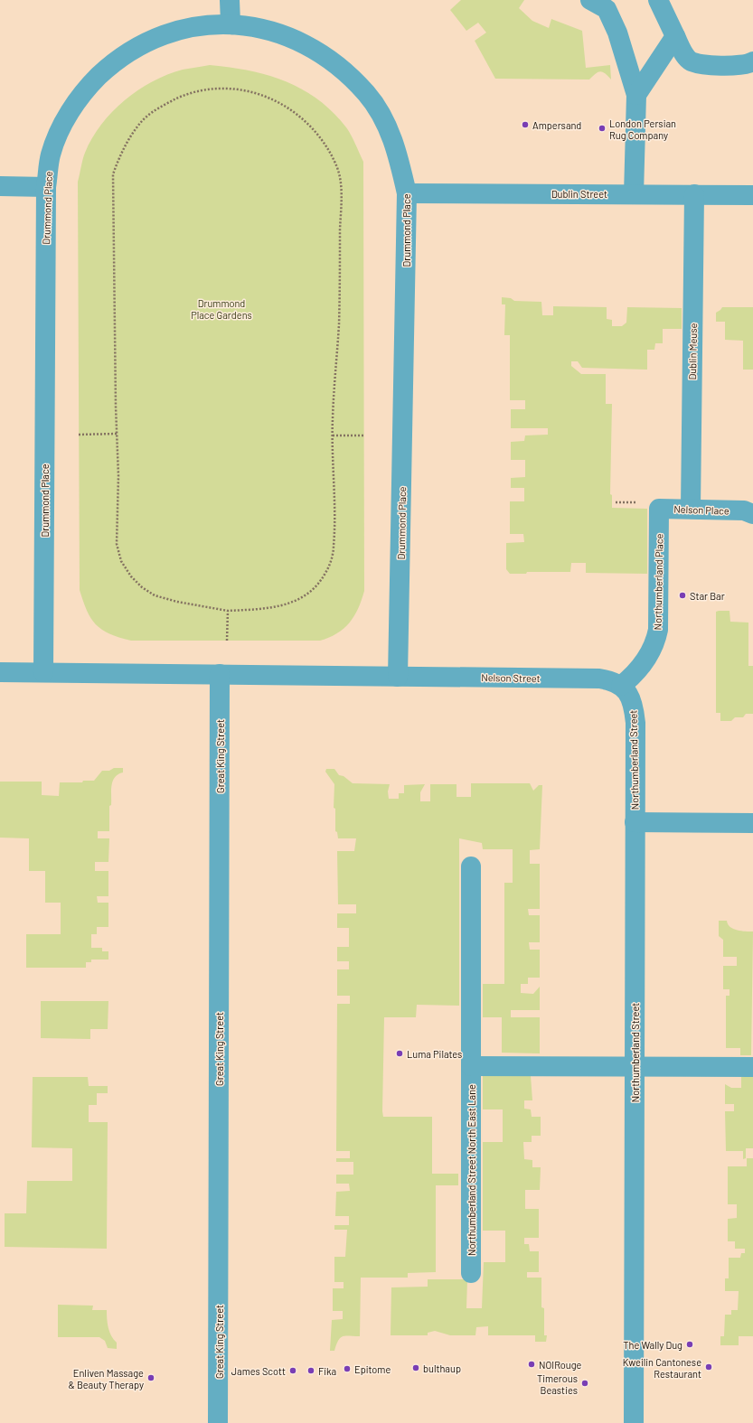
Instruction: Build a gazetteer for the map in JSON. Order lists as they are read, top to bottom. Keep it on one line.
{"streets":{"street":["Dublin Street","Drummond Place","Dublin Meuse","Nelson Place","Northumberland Place","Nelson Street","Great King Street","Northumberland Street","Northumberland Street North East Lane"]},"crossings":[["Dublin Street","Drummond Place"],["Dublin Street","Dublin Meuse"],["Drummond Place","Nelson Street"],["Dublin Meuse","Nelson Place"],["Nelson Place","Northumberland Place"],["Northumberland Place","Nelson Street"],["Northumberland Place","Northumberland Street"],["Nelson Street","Northumberland Street"]],"parks":["Drummond Place Gardens"],"places":["Ampersand","London Persian Rug Company","Star Bar","Luma Pilates","The Wally Dug","NOIRouge","Kweilin Cantonese Restaurant","bulthaup","Epitome","James Scott","Fika","Enliven Massage & Beauty Therapy","Timerous Beasties"]}
